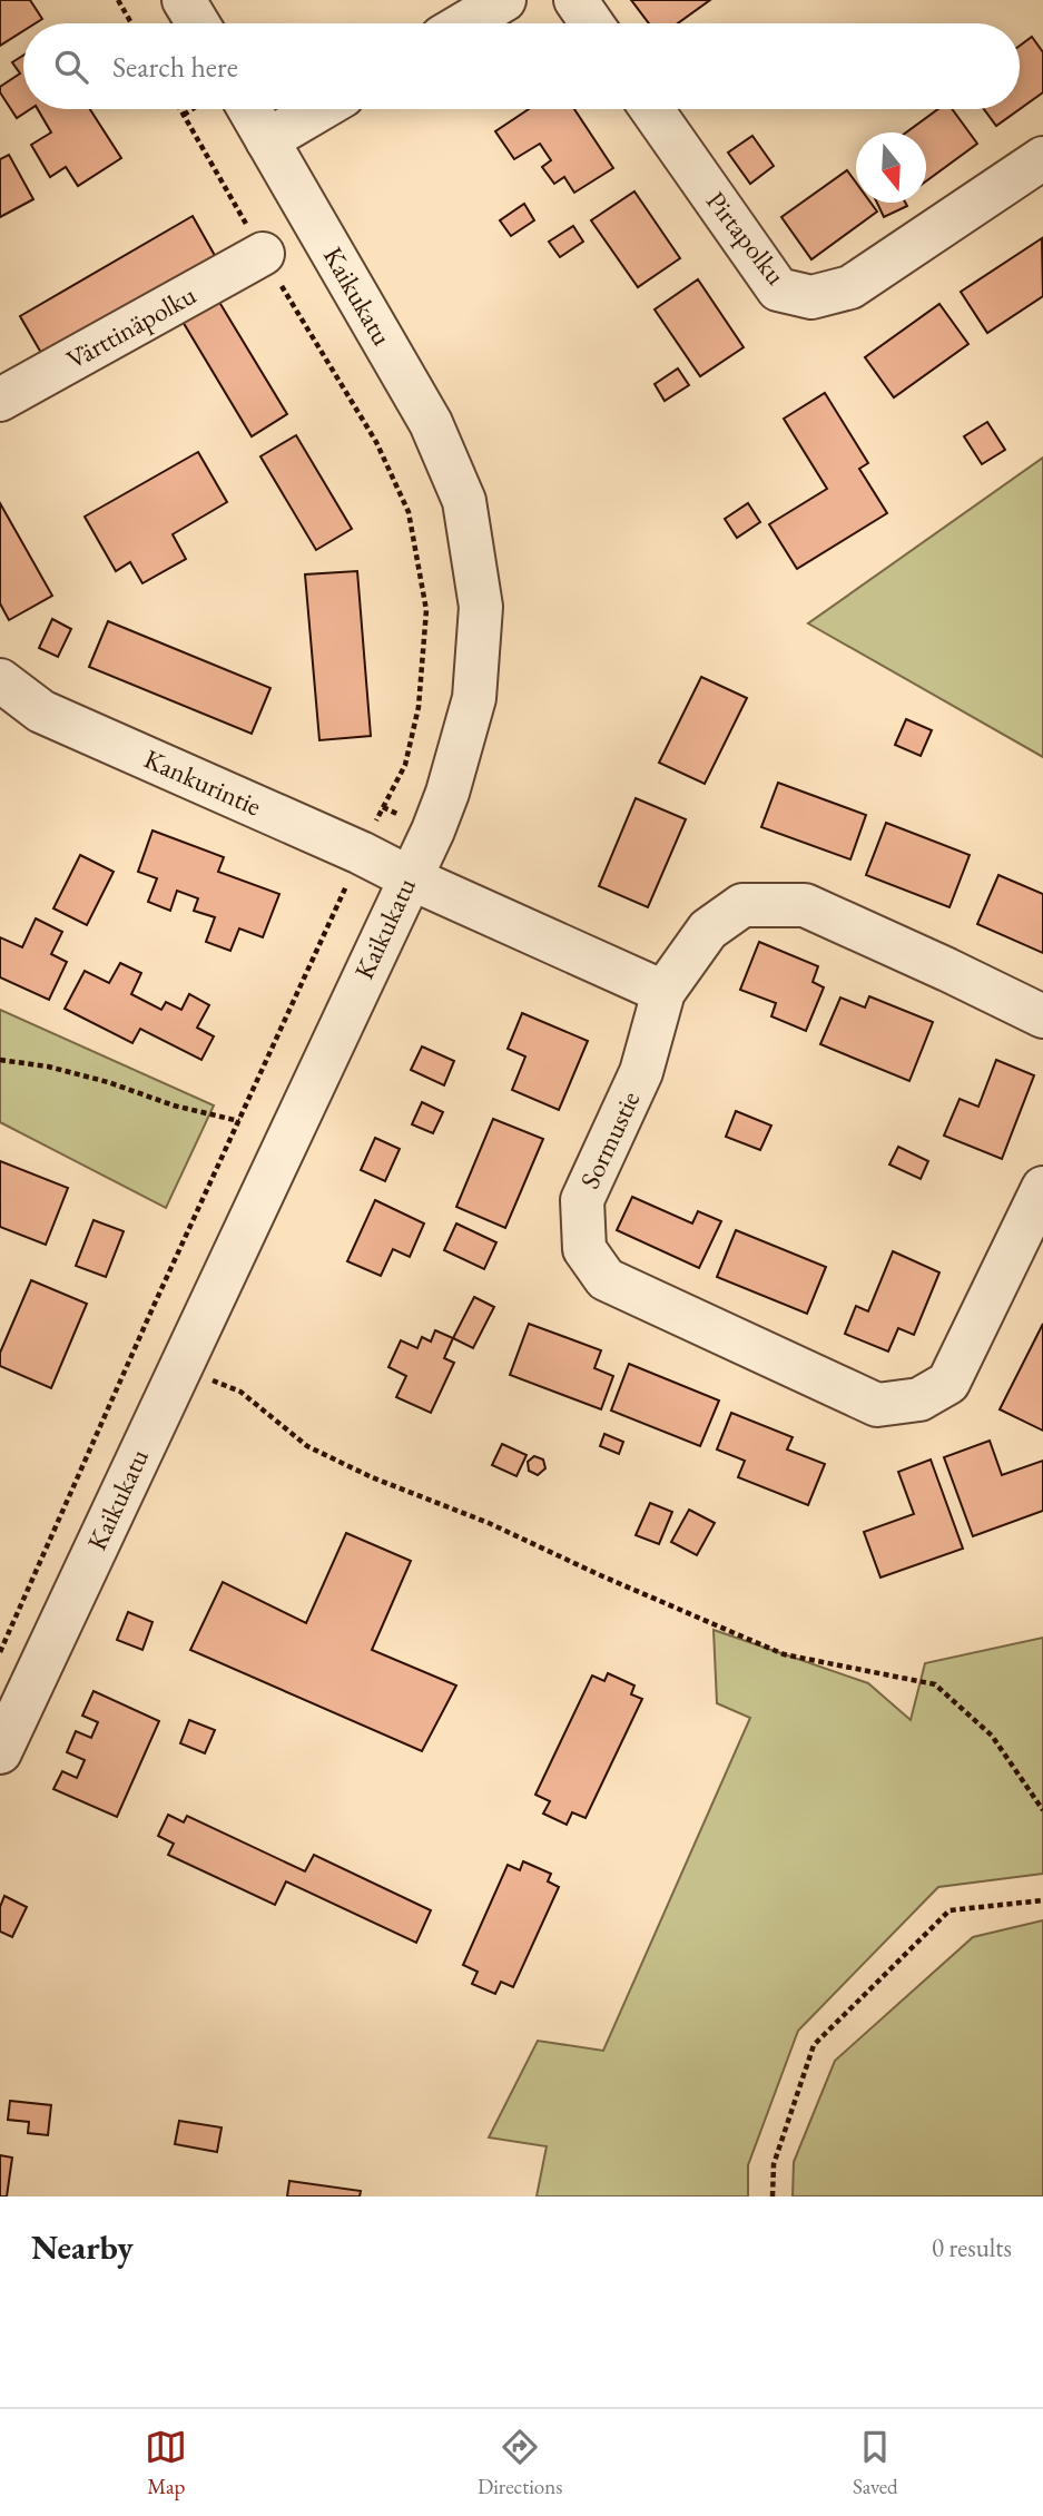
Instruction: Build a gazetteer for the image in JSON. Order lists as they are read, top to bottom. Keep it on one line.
{"streets":{"street":["Pirtapolku","Kaikukatu","Värttinäpolku","Kankurintie","Sormustie"]},"crossings":[["Kaikukatu","Kankurintie"],["Kankurintie","Sormustie"]],"north":"bottom","page":{"search":"Search here","heading":["Nearby","0 results"],"nav":["Map","Directions","Saved"]}}
